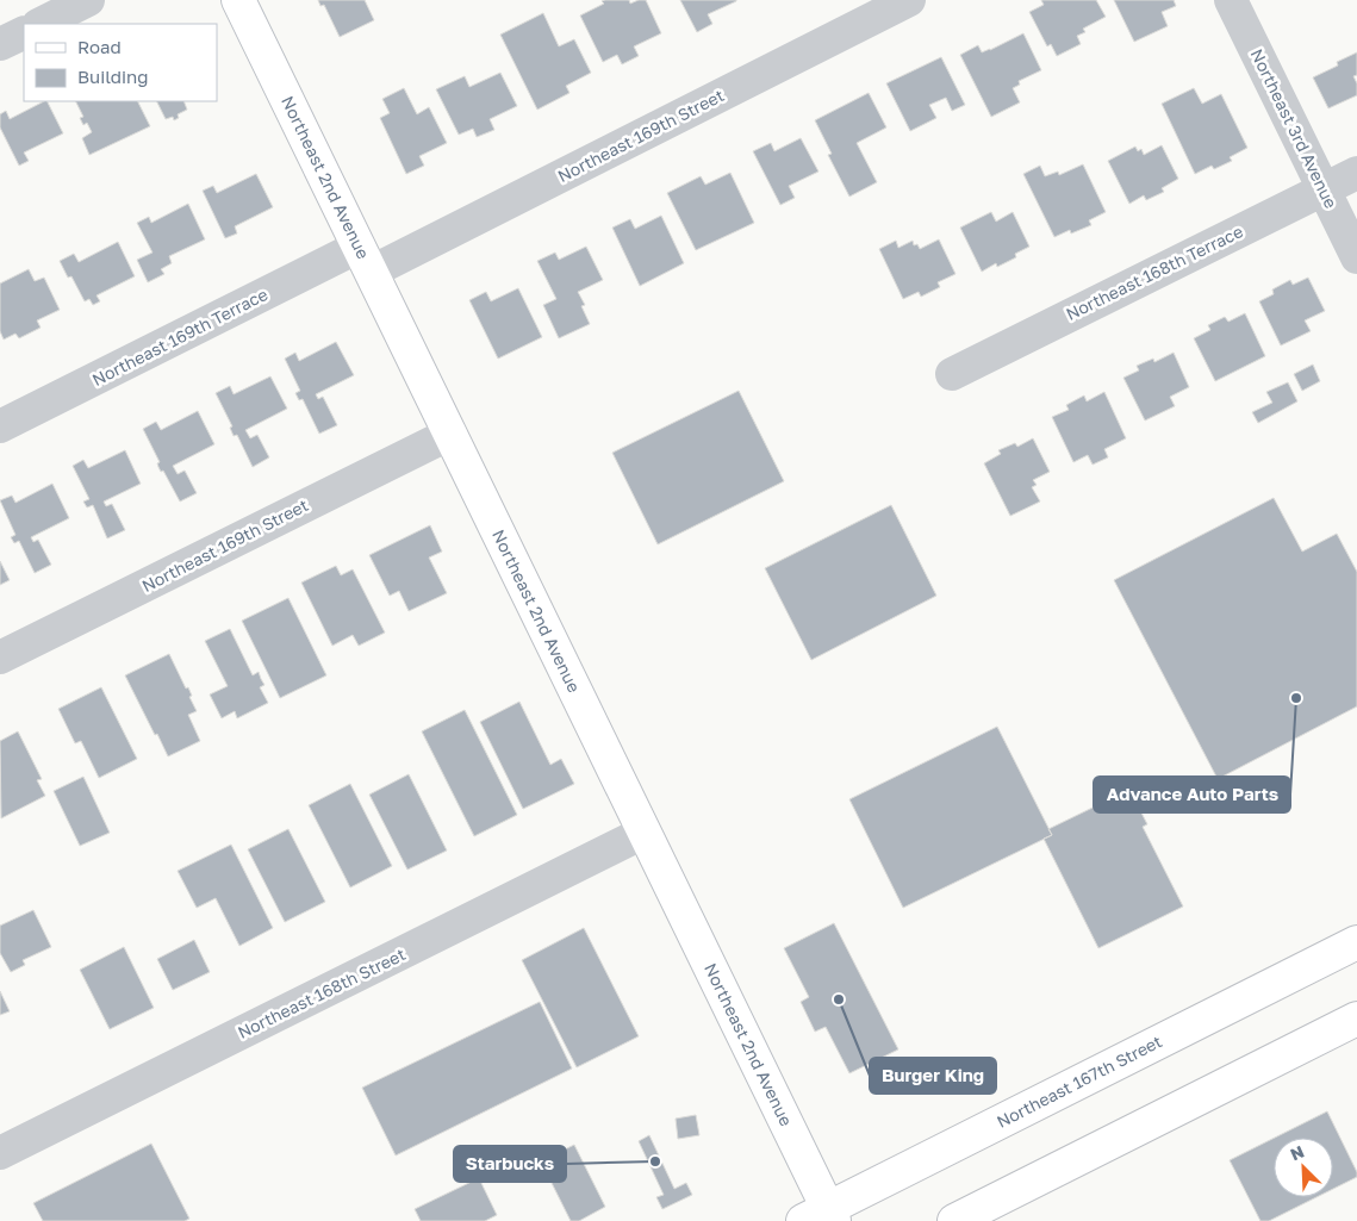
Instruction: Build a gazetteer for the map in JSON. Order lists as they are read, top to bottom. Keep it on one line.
{"streets":{"street":["Northeast 3rd Avenue","Northeast 169th Street","Northeast 2nd Avenue","Northeast 168th Terrace","Northeast 169th Terrace","Northeast 168th Street","Northeast 167th Street"]},"crossings":[["Northeast 3rd Avenue","Northeast 168th Terrace"],["Northeast 169th Street","Northeast 2nd Avenue"],["Northeast 169th Street","Northeast 169th Terrace"],["Northeast 2nd Avenue","Northeast 169th Terrace"],["Northeast 2nd Avenue","Northeast 168th Street"],["Northeast 2nd Avenue","Northeast 167th Street"]],"places":["Advance Auto Parts","Burger King","Starbucks"],"legend":["Road","Building"],"north":"top left"}
